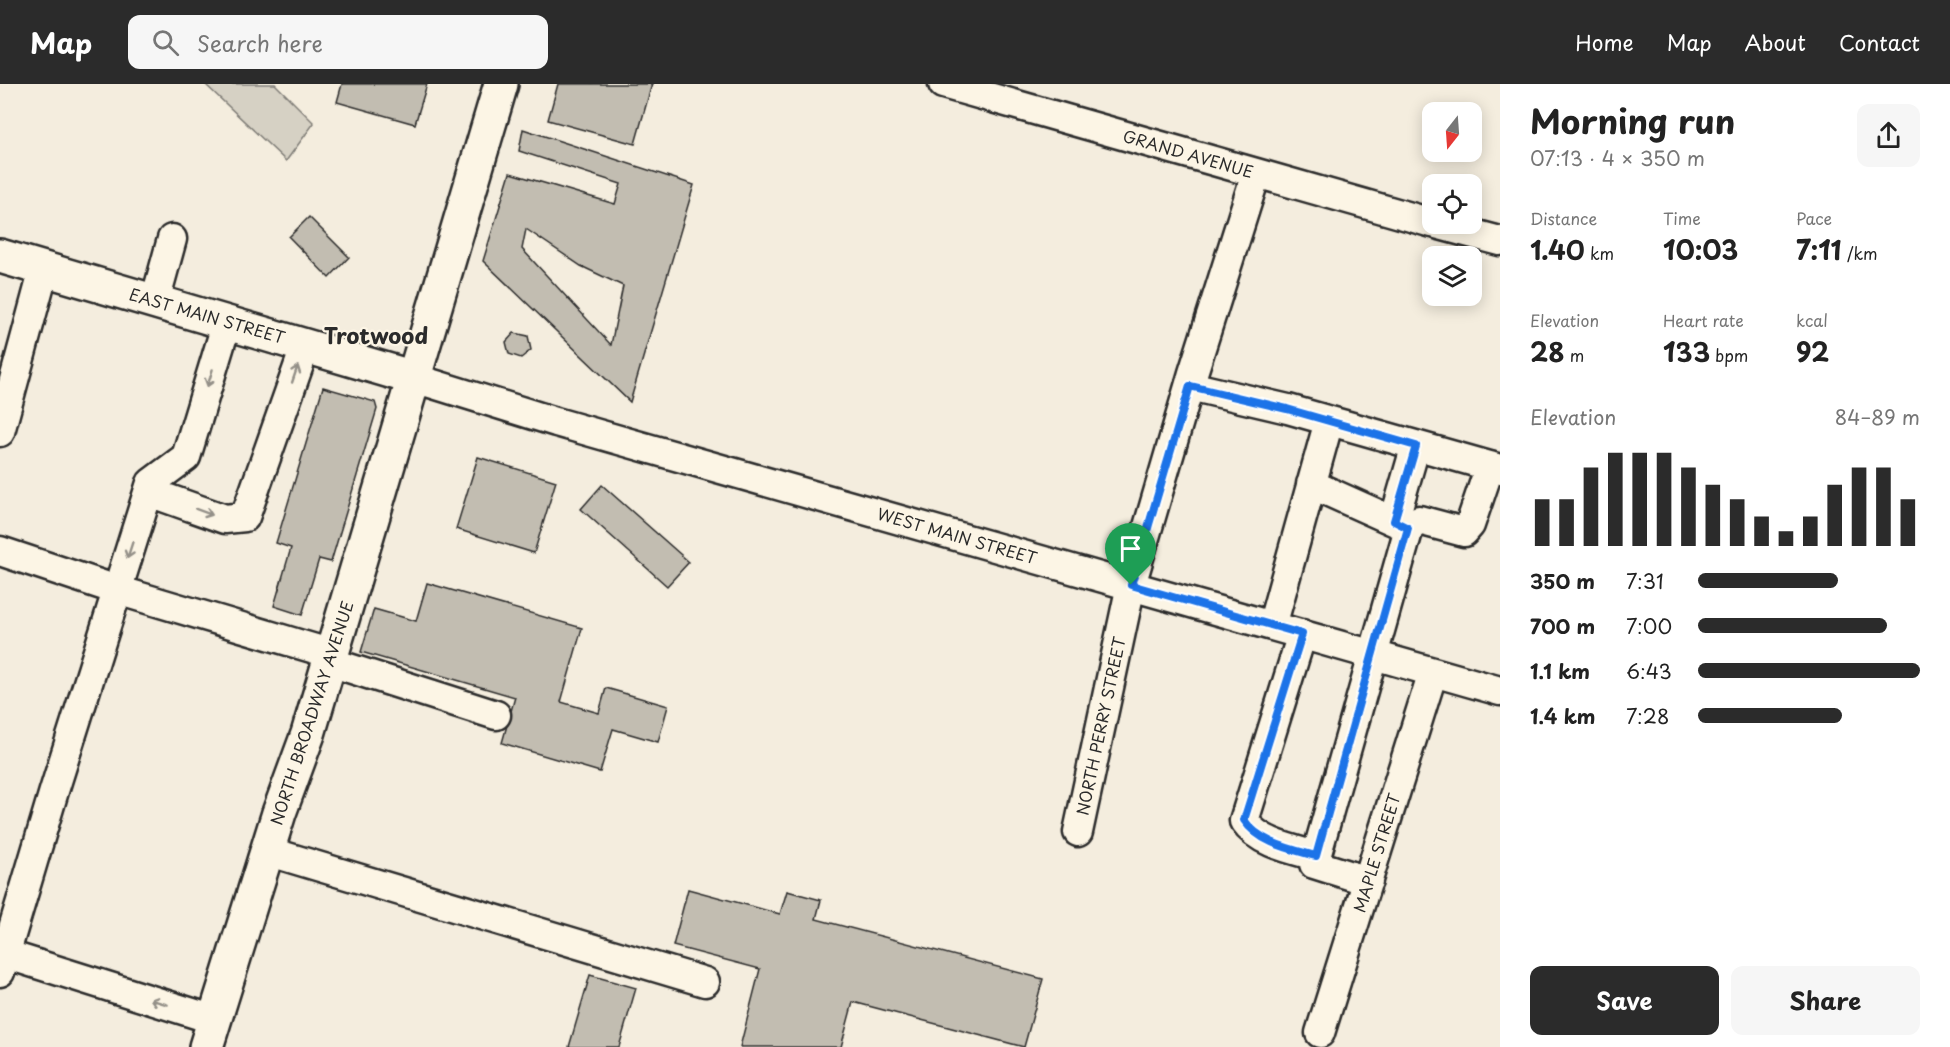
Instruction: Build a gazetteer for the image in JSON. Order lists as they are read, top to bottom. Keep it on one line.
{"streets":{"main road":["EAST MAIN STREET","NORTH BROADWAY AVENUE"],"street":["GRAND AVENUE","WEST MAIN STREET","NORTH PERRY STREET","MAPLE STREET"]},"crossings":[["GRAND AVENUE","NORTH PERRY STREET"],["EAST MAIN STREET","WEST MAIN STREET"],["EAST MAIN STREET","NORTH BROADWAY AVENUE"],["WEST MAIN STREET","NORTH BROADWAY AVENUE"],["WEST MAIN STREET","NORTH PERRY STREET"],["WEST MAIN STREET","MAPLE STREET"]],"districts":["Trotwood"],"north":"bottom","page":{"header":"Map","search":"Search here","nav":["Home","Map","About","Contact"],"heading":["Morning run","07:13 · 4 × 350 m"],"stats":[["Distance","1.40 km"],["Time","10:03"],["Pace","7:11 /km"],["Elevation","28 m"],["Heart rate","133 bpm"],["kcal","92"]],"chart":["Elevation","84–89 m"],"list":[{"name":"350 m","note":"7:31"},{"name":"700 m","note":"7:00"},{"name":"1.1 km","note":"6:43"},{"name":"1.4 km","note":"7:28"}],"buttons":["Save","Share"]}}
